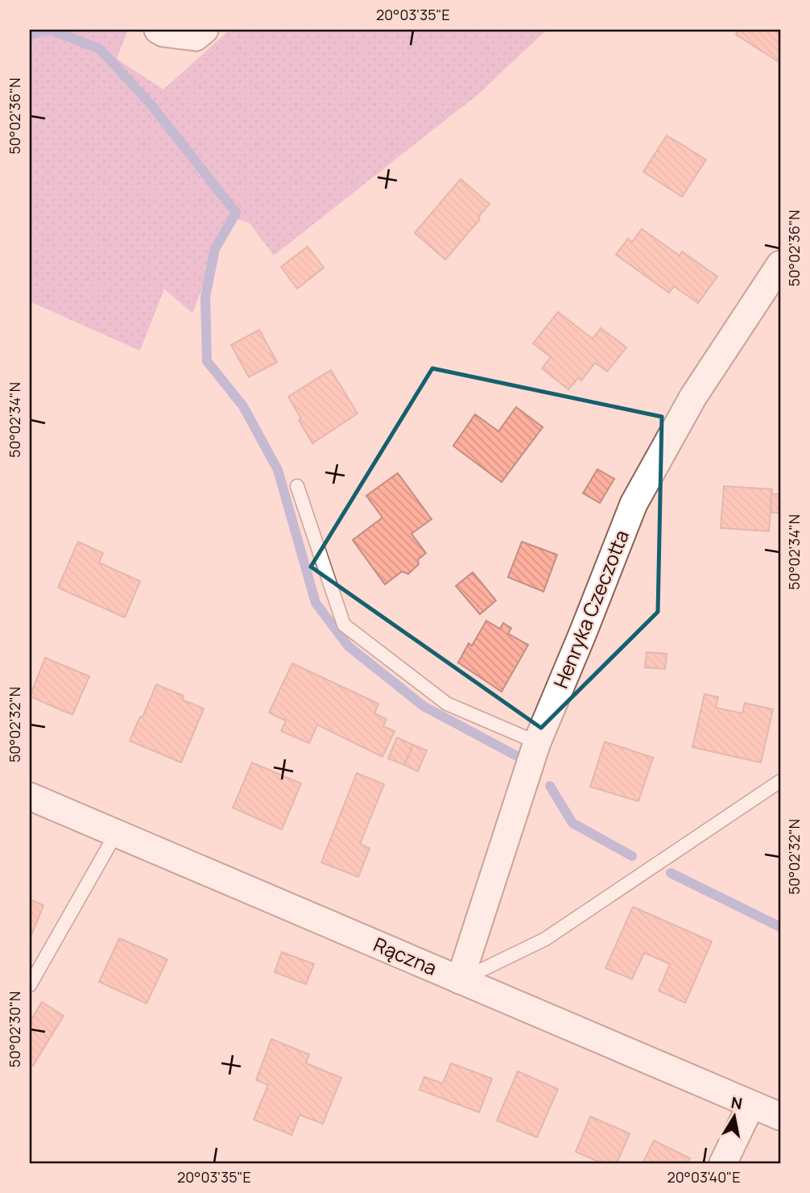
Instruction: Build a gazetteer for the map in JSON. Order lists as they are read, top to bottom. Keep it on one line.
{"streets":{"street":["Henryka Czeczotta","Rączna"]},"crossings":[["Henryka Czeczotta","Rączna"]],"north":"top","coordinates":["20°03'35\"E","50°02'36\"N","50°02'34\"N","50°02'32\"N","50°02'30\"N","20°03'40\"E"]}
